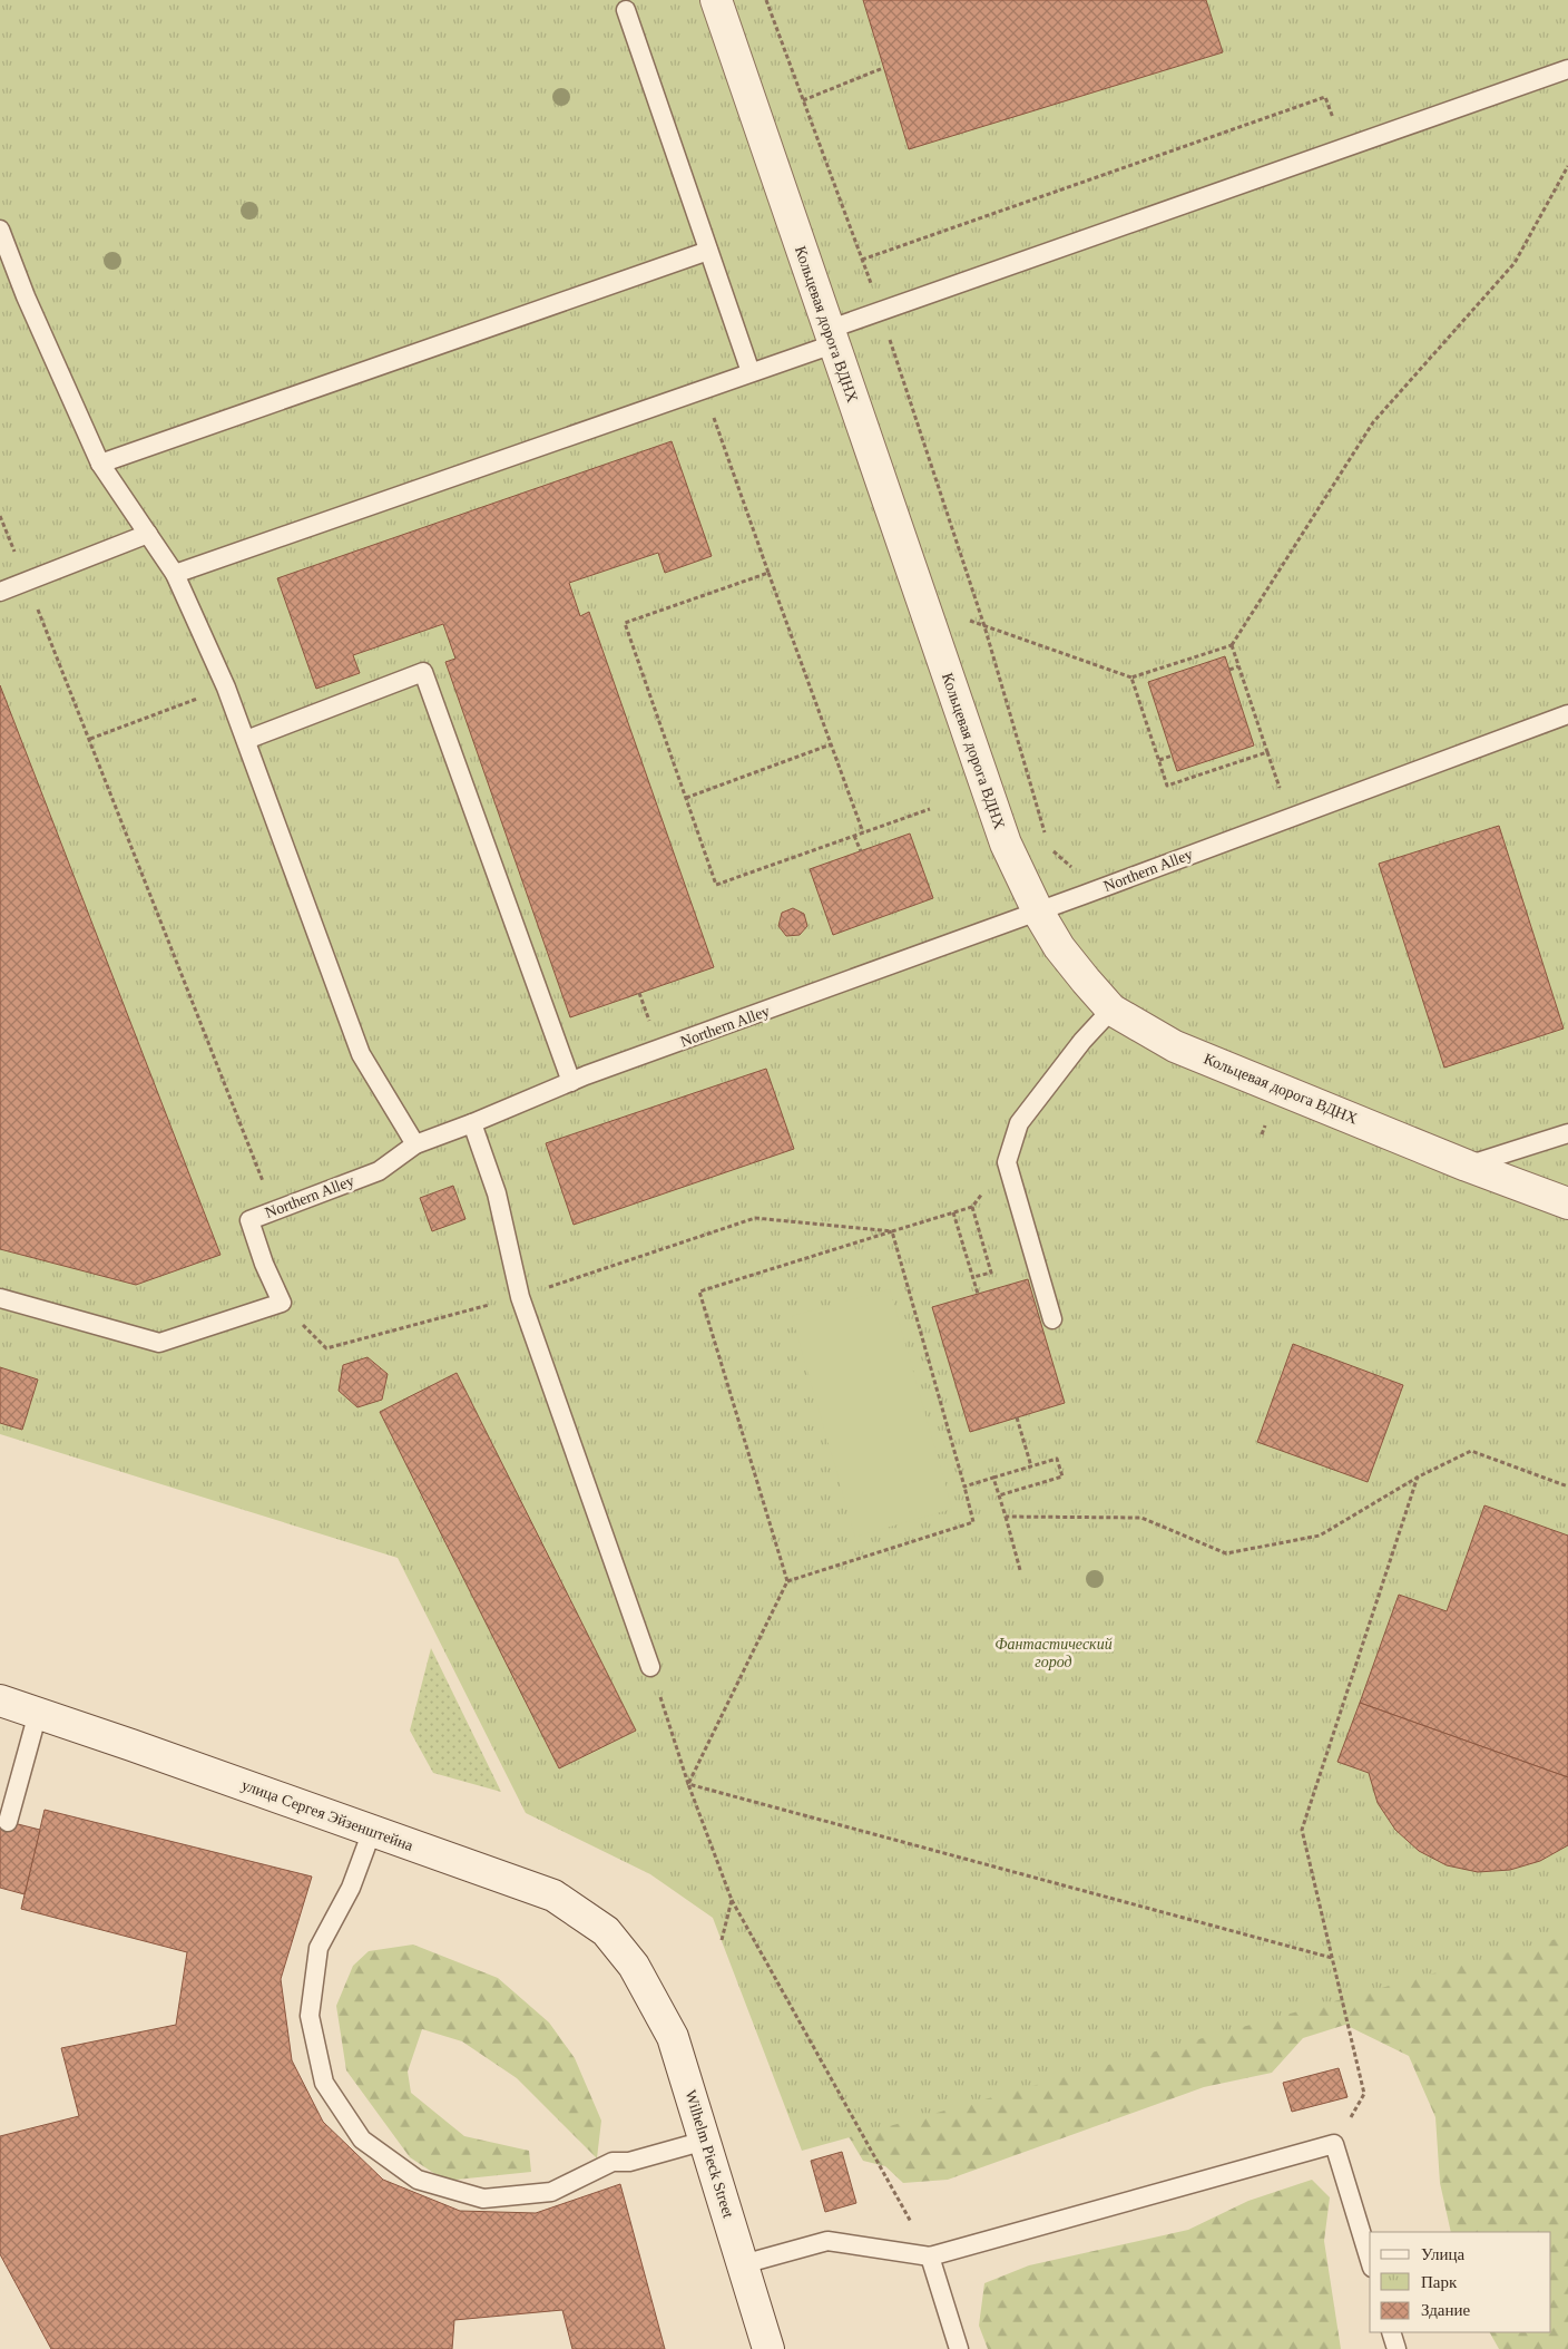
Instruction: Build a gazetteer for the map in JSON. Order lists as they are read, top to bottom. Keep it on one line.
{"streets":{"street":["Кольцевая дорога ВДНХ","улица Сергея Эйзенштейна","Wilhelm Pieck Street"],"lane":["Northern Alley"]},"crossings":[["Кольцевая дорога ВДНХ","Northern Alley"],["улица Сергея Эйзенштейна","Wilhelm Pieck Street"]],"parks":["Фантастический город"],"legend":["Улица","Парк","Здание"]}
